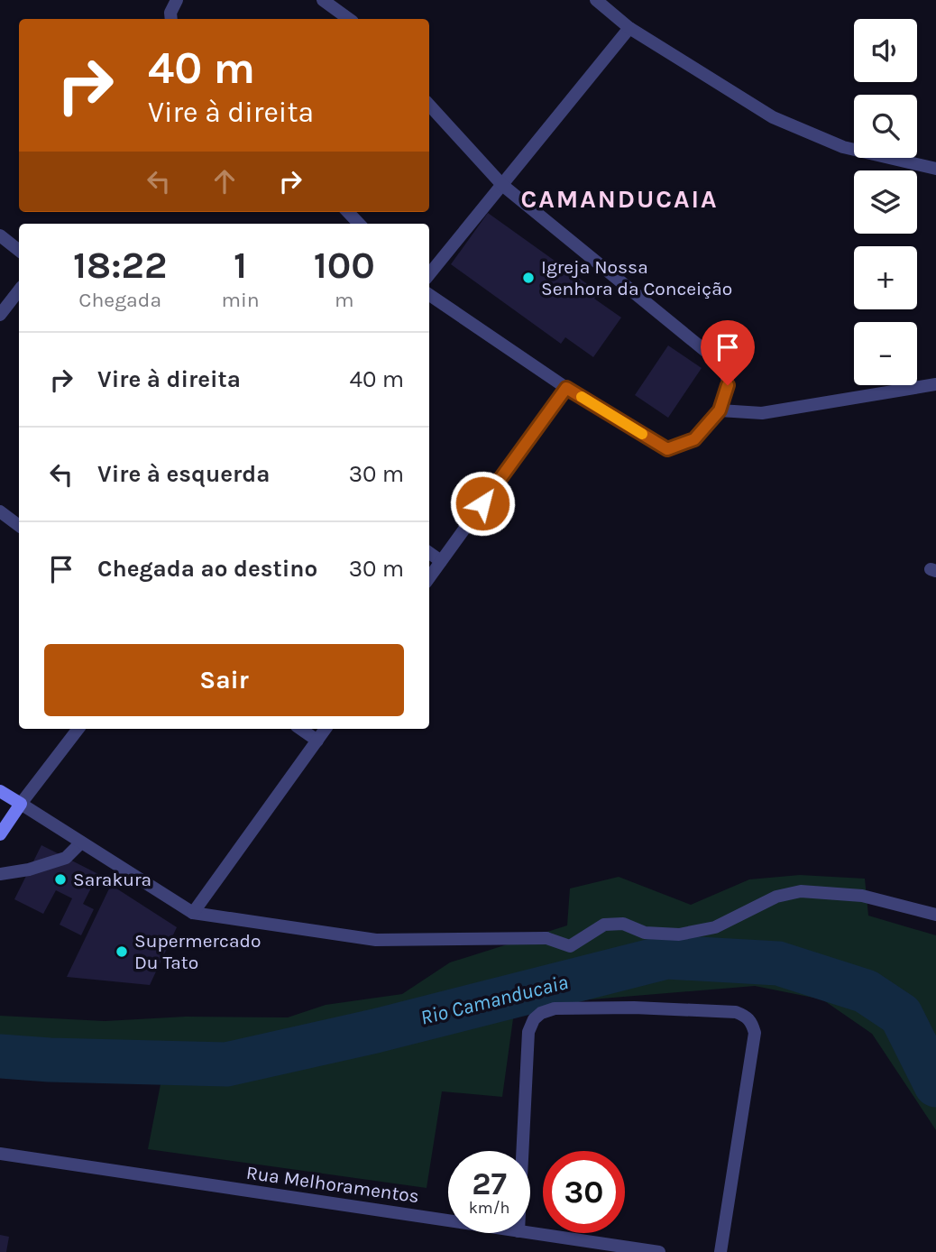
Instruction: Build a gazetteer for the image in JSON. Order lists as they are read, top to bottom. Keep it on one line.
{"streets":{"street":["Rua Melhoramentos"]},"districts":["CAMANDUCAIA"],"water":["Rio Camanducaia"],"places":["Igreja Nossa Senhora da Conceição","Sarakura","Supermercado Du Tato"],"page":{"map_buttons":["+","−"],"turn":["40 m","Vire à direita"],"eta":["18:22","Chegada","1","min","100","m"],"list":[{"name":"Vire à direita","value":"40 m"},{"name":"Vire à esquerda","value":"30 m"},{"name":"Chegada ao destino","value":"30 m"}],"buttons":"Sair","speed":"27 km/h","limit":"30"}}
